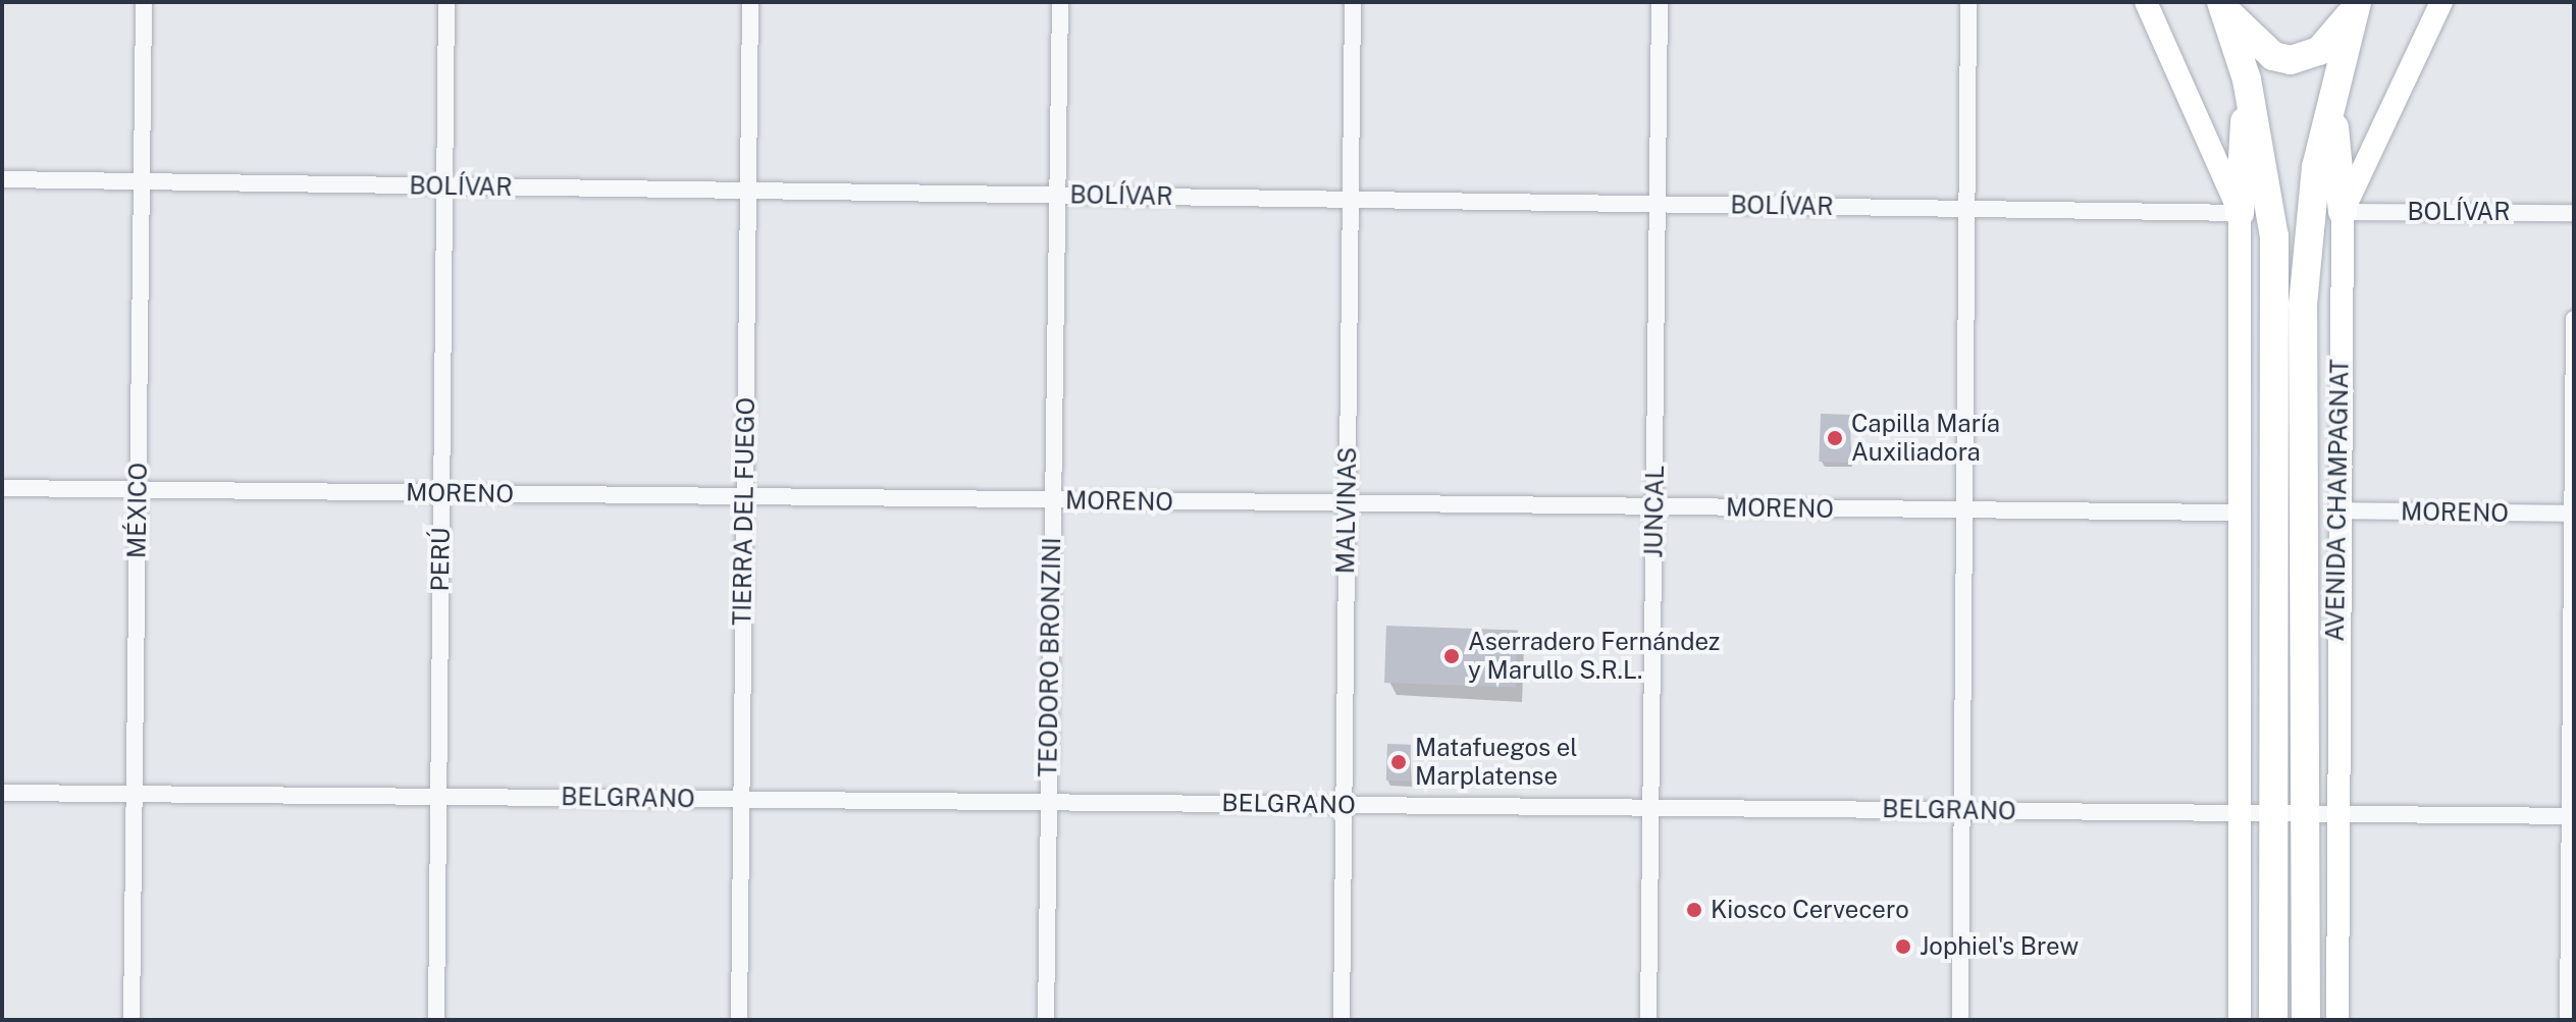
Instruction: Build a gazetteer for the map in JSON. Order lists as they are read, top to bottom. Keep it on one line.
{"streets":{"highway":["AVENIDA CHAMPAGNAT"],"street":["BOLÍVAR","MORENO","MÉXICO","MALVINAS","TIERRA DEL FUEGO","JUNCAL","PERÚ","TEODORO BRONZINI","BELGRANO"]},"crossings":[["BOLÍVAR","AVENIDA CHAMPAGNAT"],["BOLÍVAR","MÉXICO"],["BOLÍVAR","MALVINAS"],["BOLÍVAR","TIERRA DEL FUEGO"],["BOLÍVAR","JUNCAL"],["BOLÍVAR","PERÚ"],["BOLÍVAR","TEODORO BRONZINI"],["MORENO","AVENIDA CHAMPAGNAT"],["MORENO","MÉXICO"],["MORENO","MALVINAS"],["MORENO","TIERRA DEL FUEGO"],["MORENO","JUNCAL"],["MORENO","PERÚ"],["MORENO","TEODORO BRONZINI"],["AVENIDA CHAMPAGNAT","BELGRANO"],["MÉXICO","BELGRANO"],["MALVINAS","BELGRANO"],["TIERRA DEL FUEGO","BELGRANO"],["JUNCAL","BELGRANO"],["PERÚ","BELGRANO"],["TEODORO BRONZINI","BELGRANO"]],"places":["Capilla María Auxiliadora","Aserradero Fernández y Marullo S.R.L.","Matafuegos el Marplatense","Kiosco Cervecero","Jophiel's Brew"]}
